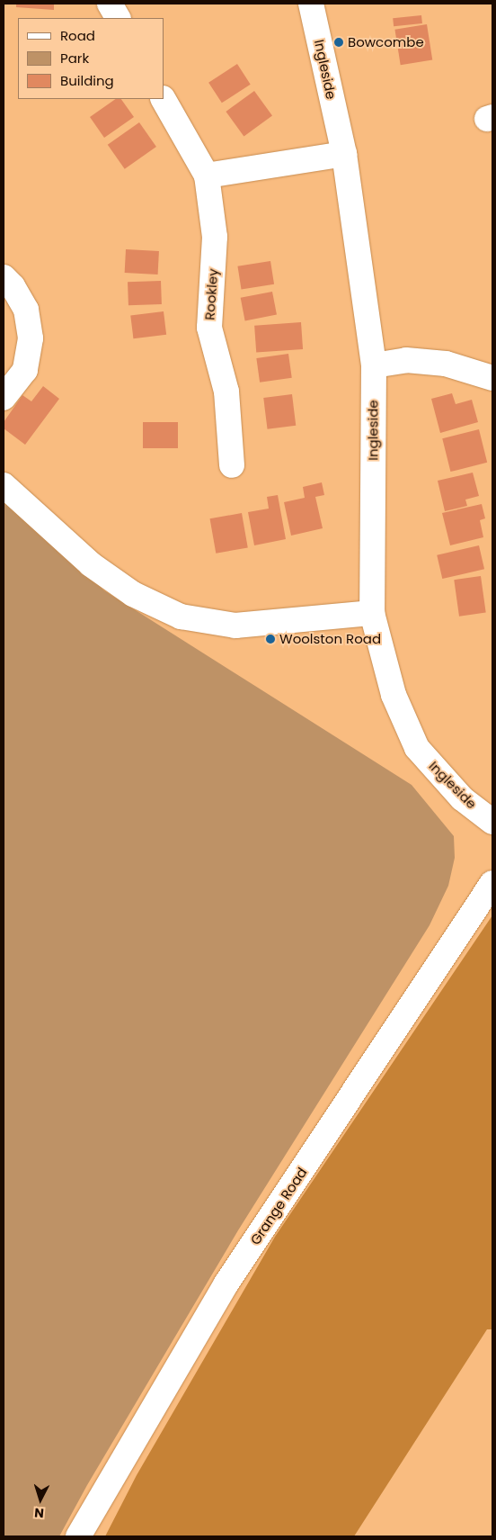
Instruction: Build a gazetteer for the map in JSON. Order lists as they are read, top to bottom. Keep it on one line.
{"streets":{"street":["Ingleside","Rookley","Grange Road"]},"places":["Bowcombe","Woolston Road"],"legend":["Road","Park","Building"],"north":"bottom"}
